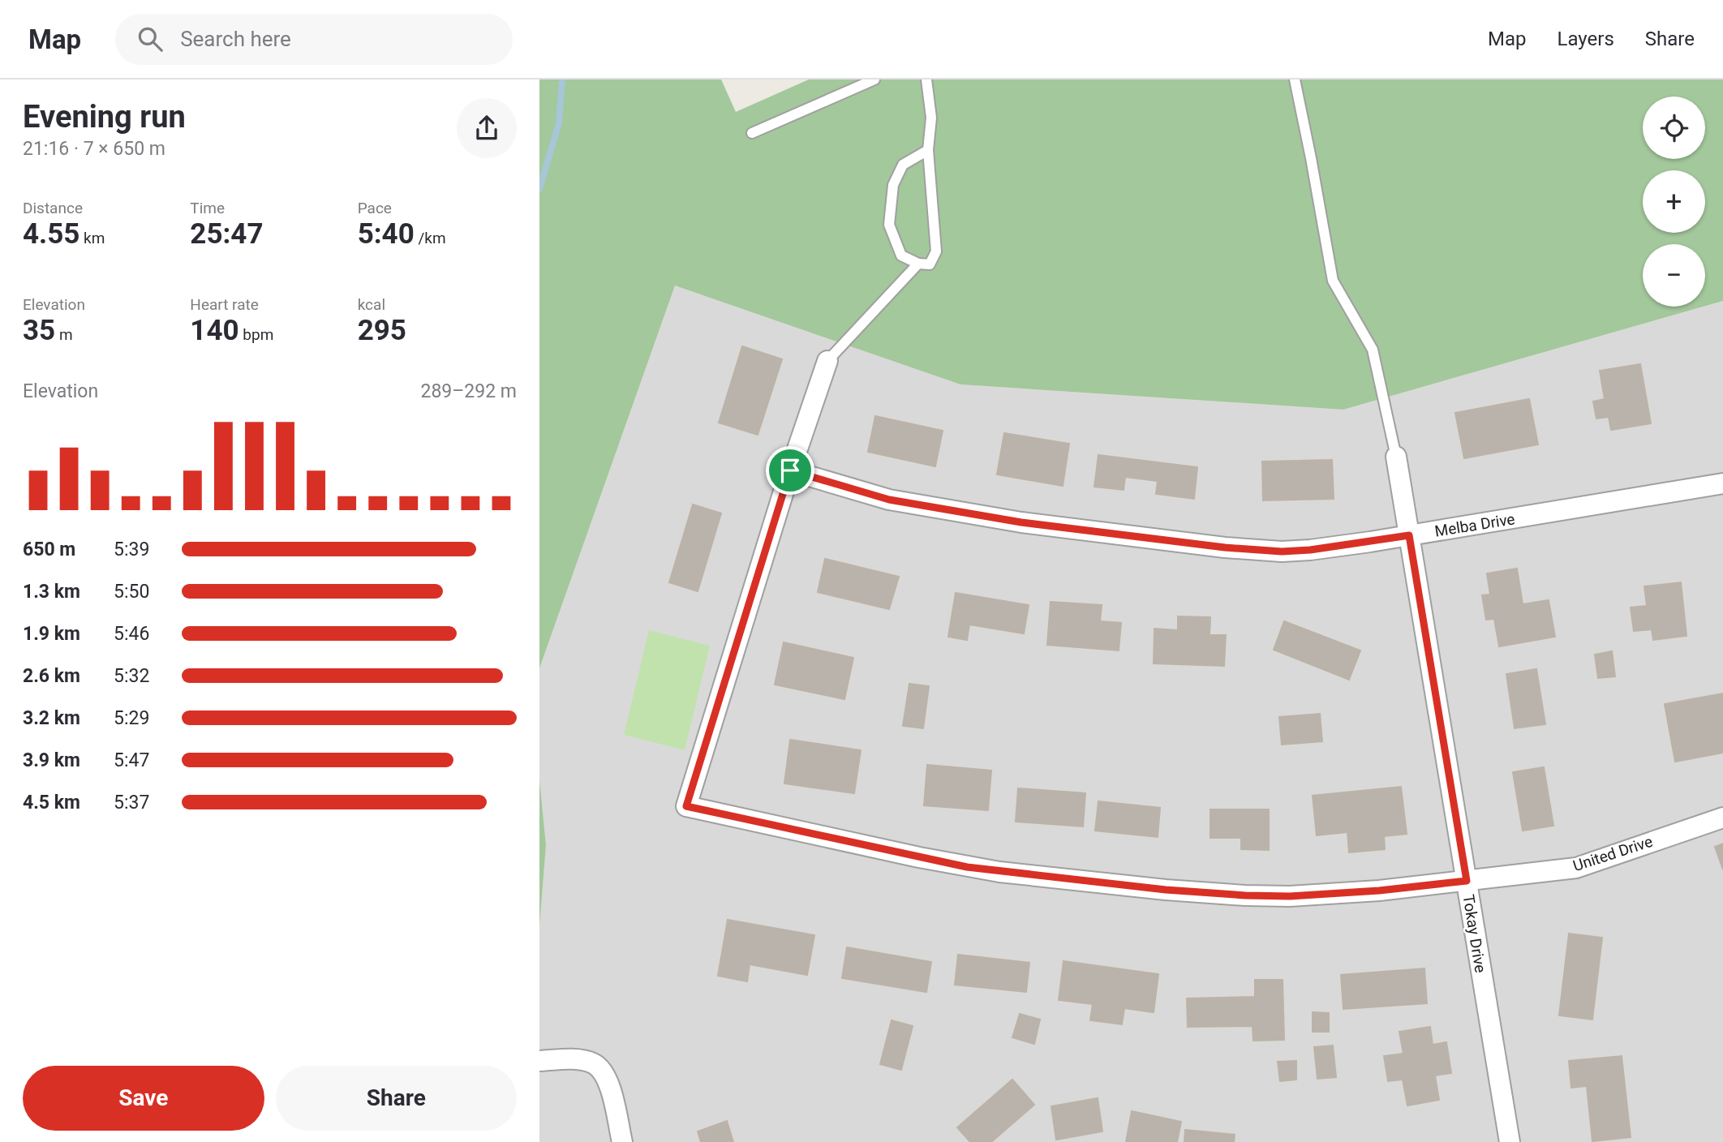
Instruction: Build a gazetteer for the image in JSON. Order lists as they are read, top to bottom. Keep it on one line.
{"streets":{"street":["Melba Drive","United Drive","Tokay Drive"]},"crossings":[["Melba Drive","United Drive"],["Melba Drive","Tokay Drive"],["United Drive","Tokay Drive"]],"page":{"header":"Map","search":"Search here","nav":["Map","Layers","Share"],"heading":["Evening run","21:16 · 7 × 650 m"],"map_buttons":["+","−"],"stats":[["Distance","4.55 km"],["Time","25:47"],["Pace","5:40 /km"],["Elevation","35 m"],["Heart rate","140 bpm"],["kcal","295"]],"chart":["Elevation","289–292 m"],"list":[{"name":"650 m","note":"5:39"},{"name":"1.3 km","note":"5:50"},{"name":"1.9 km","note":"5:46"},{"name":"2.6 km","note":"5:32"},{"name":"3.2 km","note":"5:29"},{"name":"3.9 km","note":"5:47"},{"name":"4.5 km","note":"5:37"}],"buttons":["Save","Share"]}}
